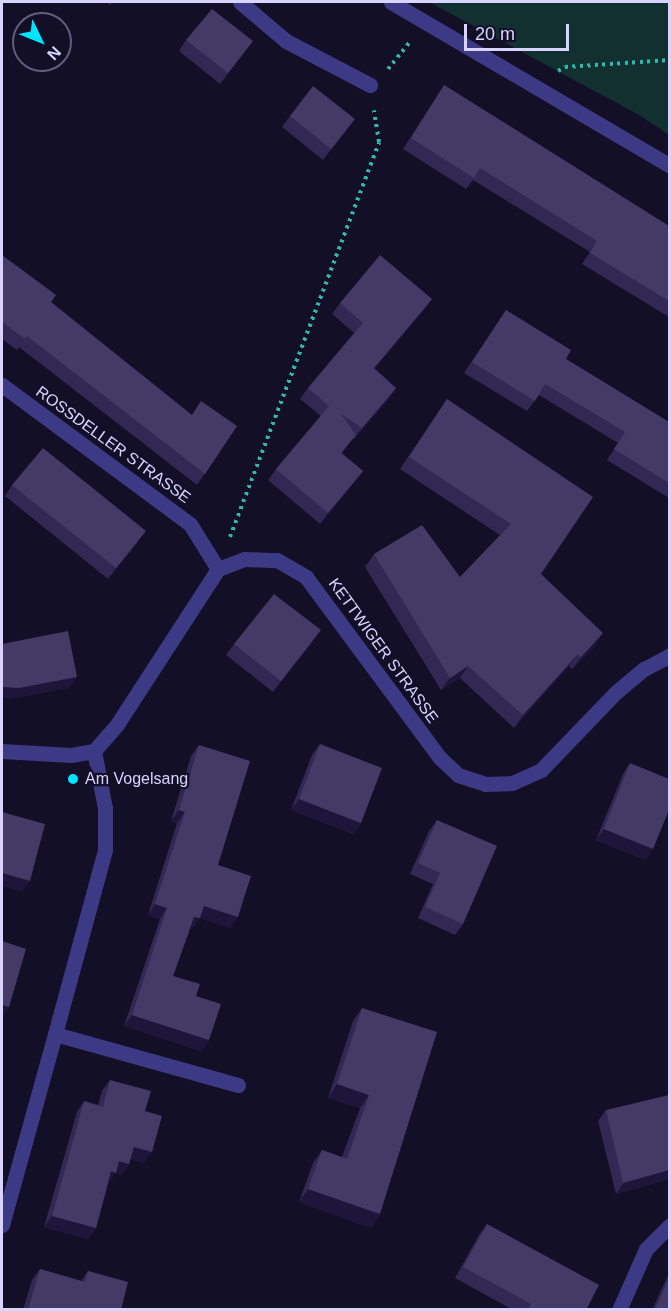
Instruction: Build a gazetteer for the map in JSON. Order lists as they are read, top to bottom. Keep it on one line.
{"streets":{"street":["ROSSDELLER STRASSE","KETTWIGER STRASSE"]},"crossings":[["ROSSDELLER STRASSE","KETTWIGER STRASSE"]],"places":["Am Vogelsang"],"scale_bar":"20 m","north":"bottom right"}
